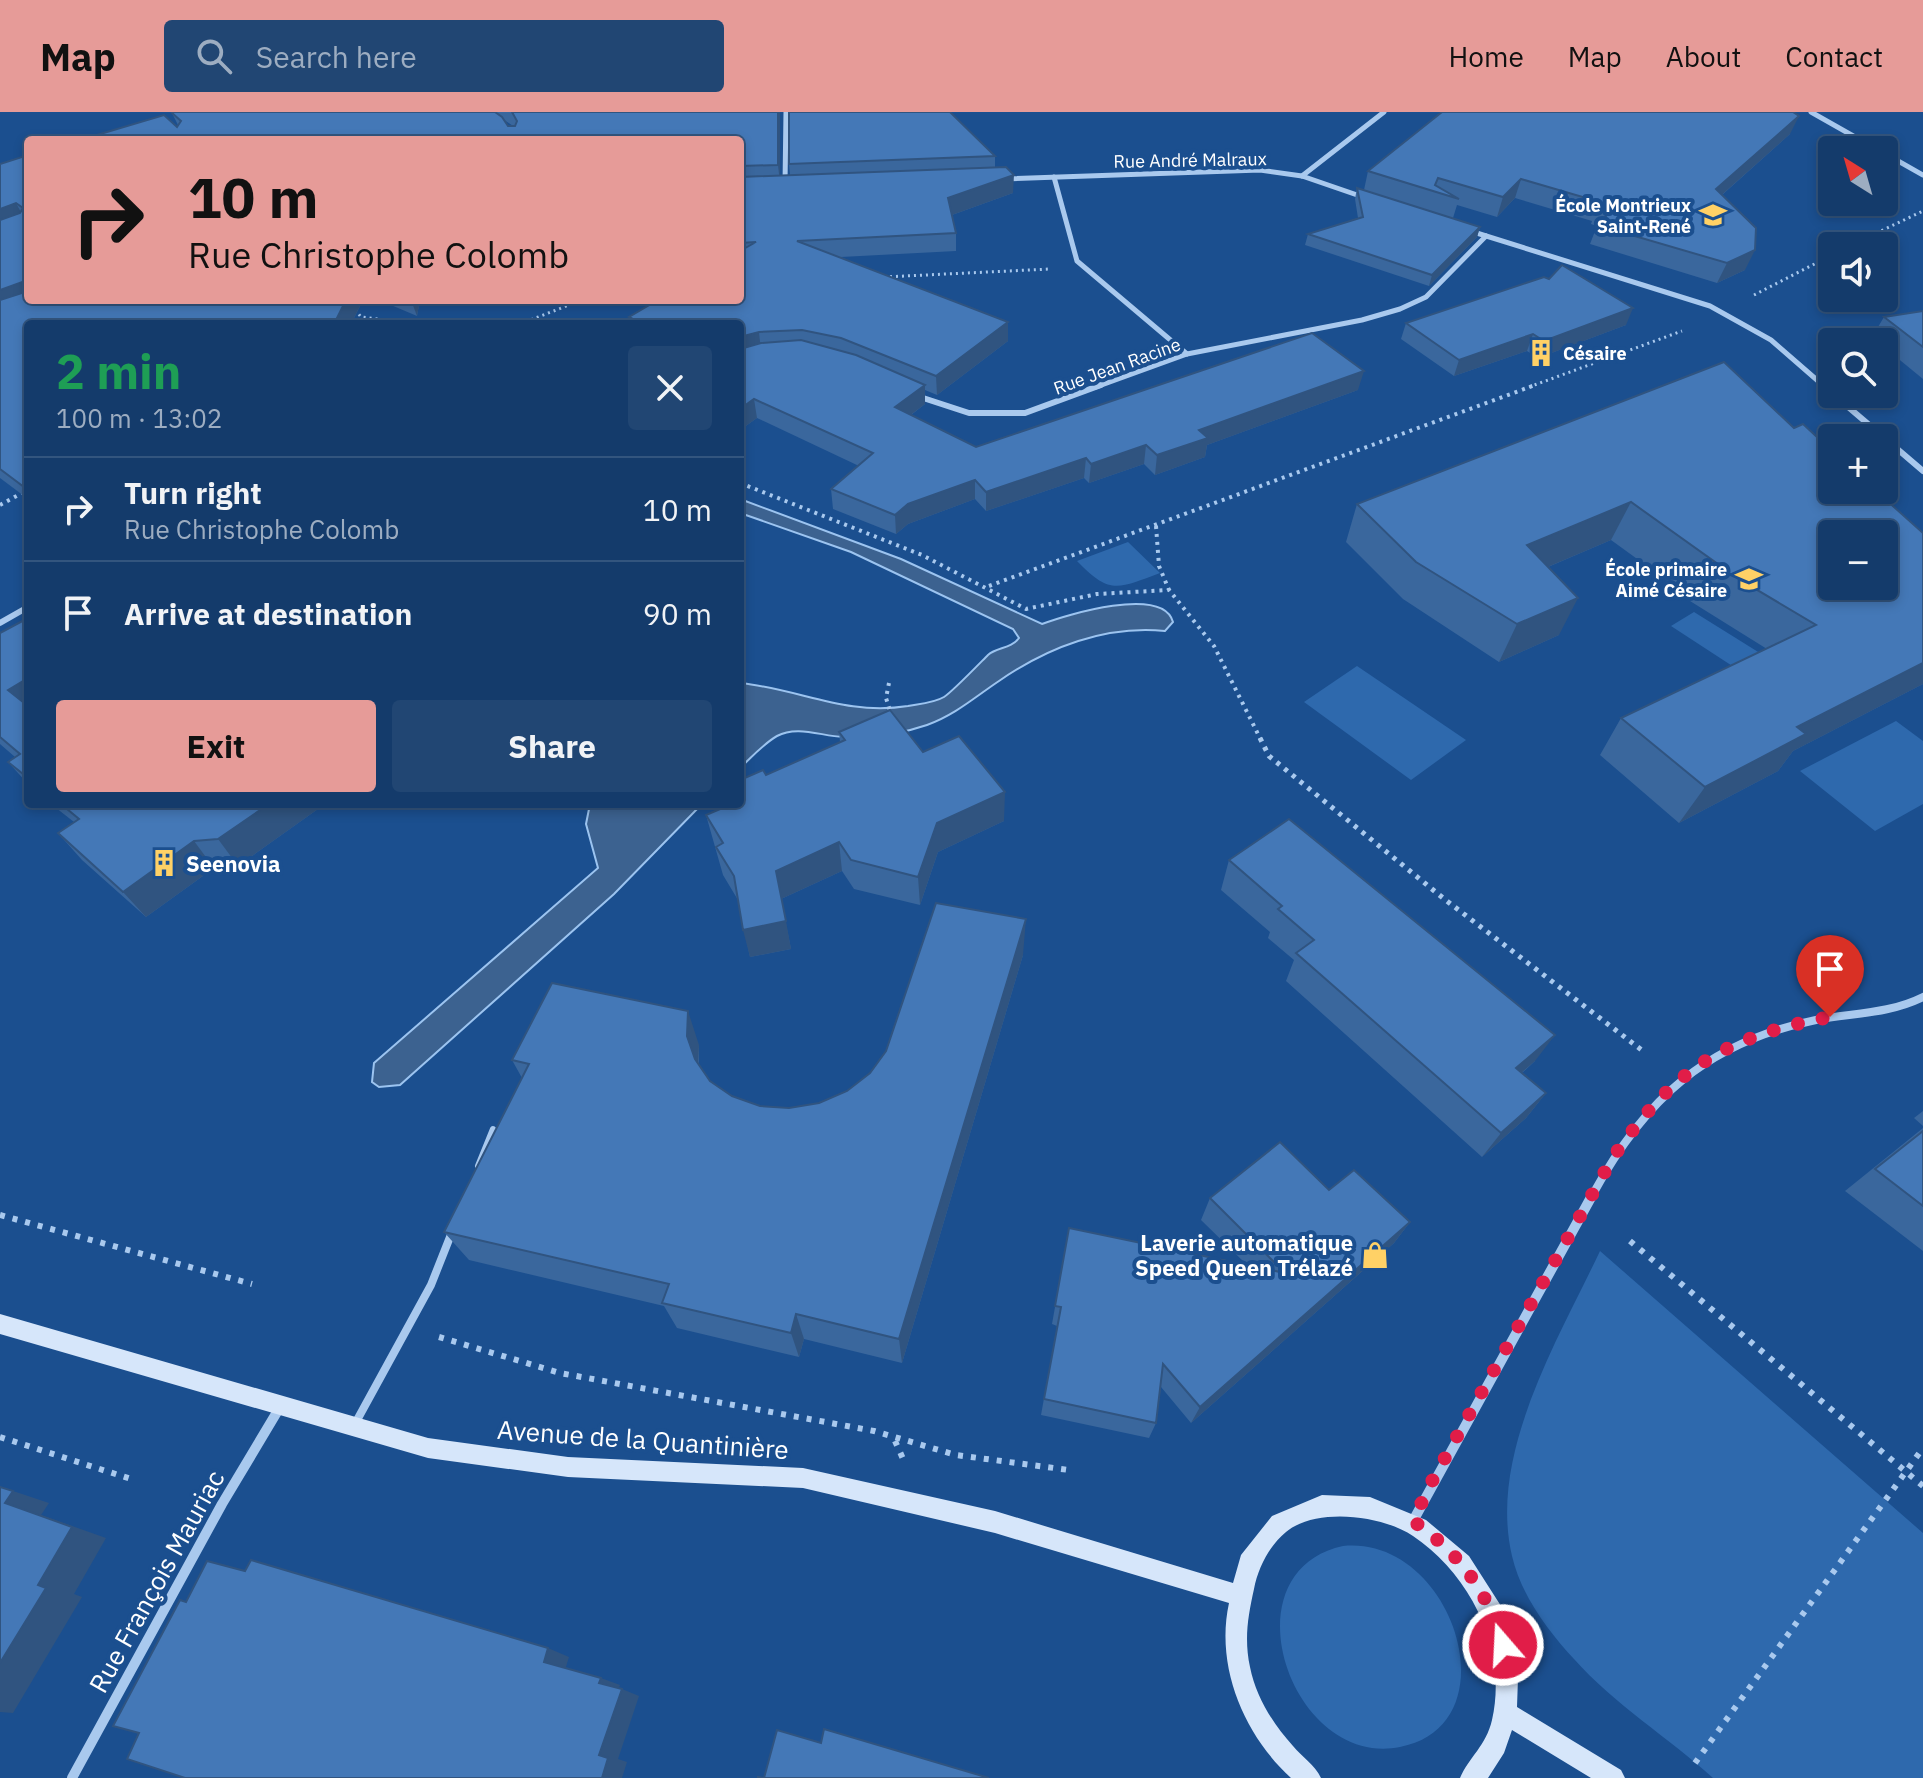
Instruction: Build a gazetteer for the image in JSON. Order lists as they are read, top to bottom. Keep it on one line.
{"streets":{"street":["Rue André Malraux","Rue Jean Racine","Avenue de la Quantinière","Rue François Mauriac"]},"crossings":[["Avenue de la Quantinière","Rue François Mauriac"]],"places":{"school or university":["École Montrieux Saint-René","École primaire Aimé Césaire"],"building":["Césaire","Seenovia"],"shop":["Laverie automatique Speed Queen Trélazé"]},"north":"top left","page":{"header":"Map","search":"Search here","nav":["Home","Map","About","Contact"],"map_buttons":["+","−"],"turn":["10 m","Rue Christophe Colomb"],"heading":["2 min","100 m · 13:02"],"list":[{"name":"Turn right","note":"Rue Christophe Colomb","value":"10 m"},{"name":"Arrive at destination","value":"90 m"}],"buttons":["Exit","Share"]}}
